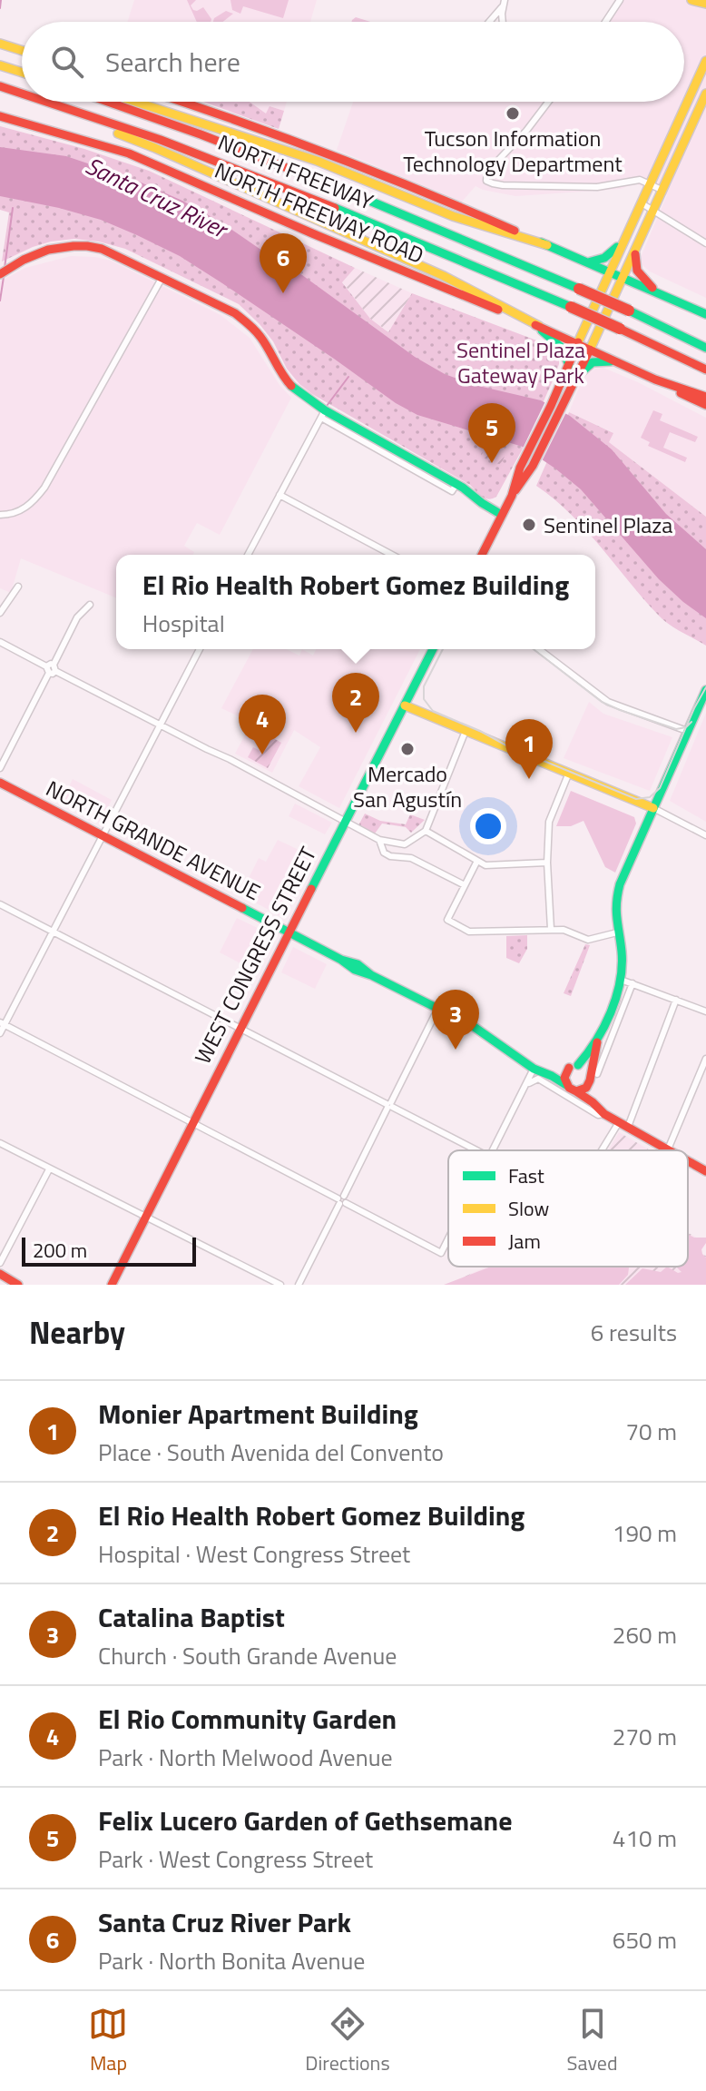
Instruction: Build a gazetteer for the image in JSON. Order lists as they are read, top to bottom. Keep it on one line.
{"streets":{"main road":["NORTH FREEWAY","NORTH FREEWAY ROAD","NORTH GRANDE AVENUE","WEST CONGRESS STREET"]},"crossings":[["NORTH GRANDE AVENUE","WEST CONGRESS STREET"]],"water":["Santa Cruz River"],"parks":["Sentinel Plaza Gateway Park"],"places":["Tucson Information Technology Department","Sentinel Plaza","Mercado San Agustín"],"legend":["Fast","Slow","Jam"],"scale_bar":"200 m","page":{"search":"Search here","pins":["6","5","2","4","1","3"],"popup":["El Rio Health Robert Gomez Building","Hospital"],"scale":"200 m","heading":["Nearby","6 results"],"list":[{"mark":"1","name":"Monier Apartment Building","note":"Place · South Avenida del Convento","value":"70 m"},{"mark":"2","name":"El Rio Health Robert Gomez Building","note":"Hospital · West Congress Street","value":"190 m"},{"mark":"3","name":"Catalina Baptist","note":"Church · South Grande Avenue","value":"260 m"},{"mark":"4","name":"El Rio Community Garden","note":"Park · North Melwood Avenue","value":"270 m"},{"mark":"5","name":"Felix Lucero Garden of Gethsemane","note":"Park · West Congress Street","value":"410 m"},{"mark":"6","name":"Santa Cruz River Park","note":"Park · North Bonita Avenue","value":"650 m"}],"nav":["Map","Directions","Saved"]}}
